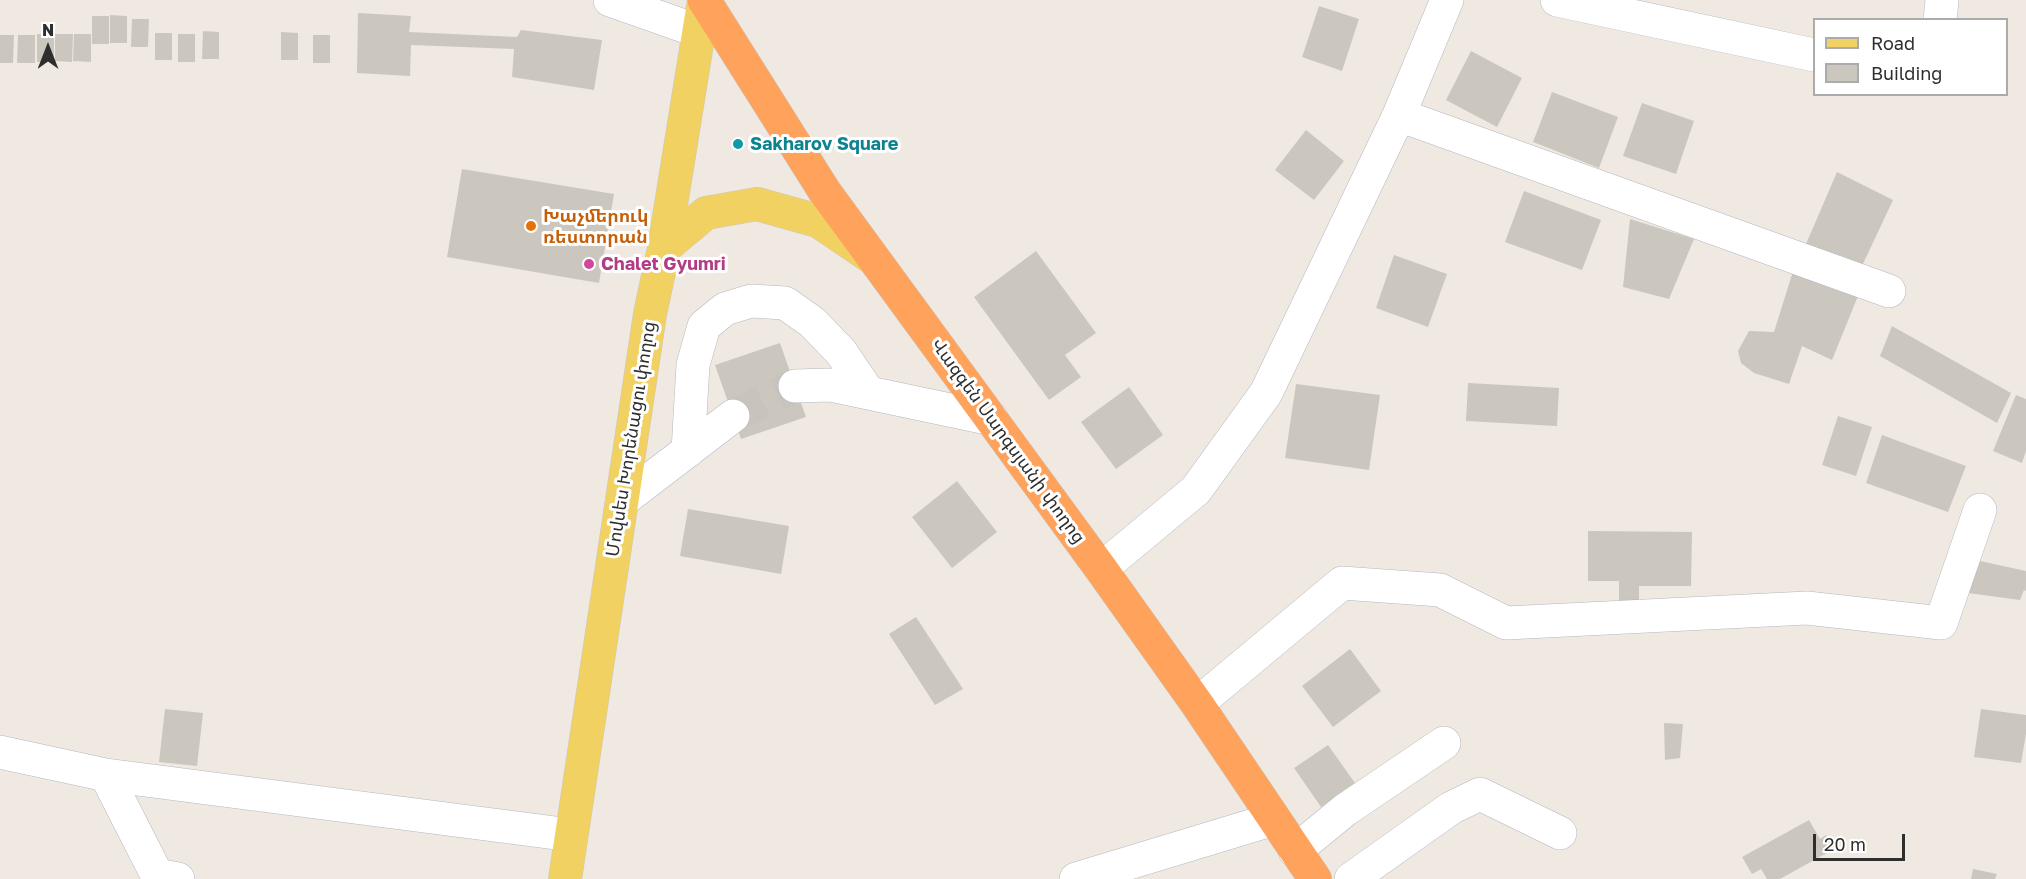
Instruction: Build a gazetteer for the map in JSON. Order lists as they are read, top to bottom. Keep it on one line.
{"streets":{"highway":["Վազգեն Սարգսյանի փողոց"],"main road":["Մովսես Խորենացու փողոց"]},"crossings":[["Մովսես Խորենացու փողոց","Վազգեն Սարգսյանի փողոց"]],"places":["Sakharov Square","Խաչմերուկ ռեստորան","Chalet Gyumri"],"legend":["Road","Building"],"scale_bar":"20 m","north":"top"}
